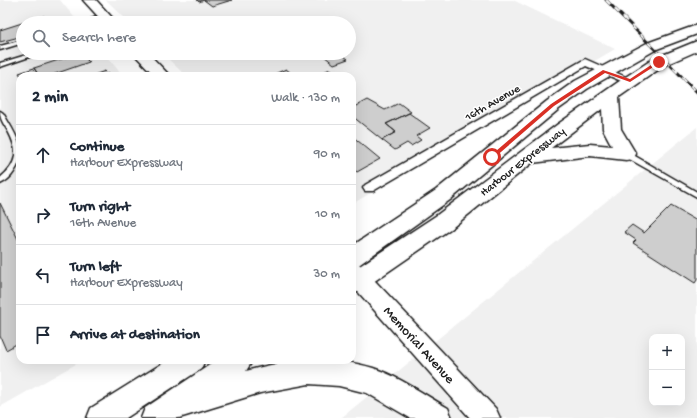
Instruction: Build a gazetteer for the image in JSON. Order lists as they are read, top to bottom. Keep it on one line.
{"streets":{"main road":["Harbour Expressway","Memorial Avenue"],"street":["16th Avenue"]},"crossings":[["16th Avenue","Harbour Expressway"]],"page":{"search":"Search here","heading":["2 min","Walk · 130 m"],"list":[["Continue","Harbour Expressway","90 m"],["Turn right","16th Avenue","10 m"],["Turn left","Harbour Expressway","30 m"],"Arrive at destination"],"map_buttons":["+","−"]}}
